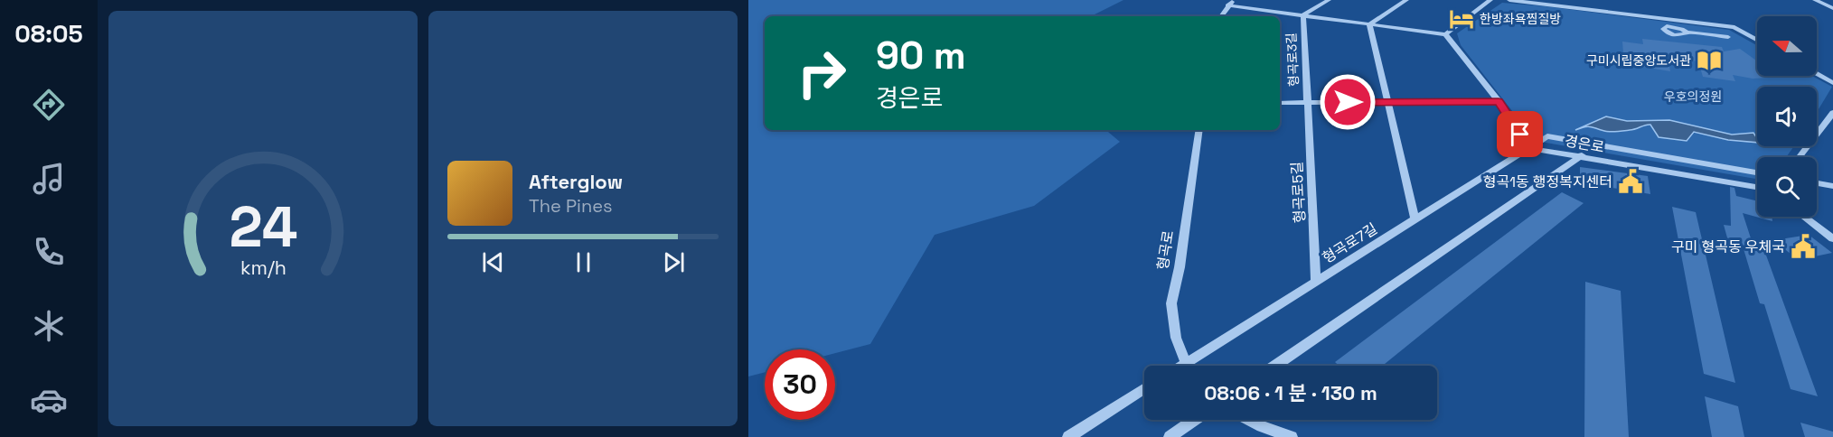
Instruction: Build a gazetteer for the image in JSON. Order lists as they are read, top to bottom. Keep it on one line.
{"streets":{"street":["형곡로3길","경은로","형곡로5길","형곡로7길","형곡로"]},"crossings":[["형곡로3길","형곡로5길"],["경은로","형곡로7길"],["형곡로5길","형곡로7길"],["형곡로7길","형곡로"]],"parks":["우호의정원"],"places":{"hotel":["한방좌욕찜질방"],"library":["구미시립중앙도서관"],"public building":["형곡1동 행정복지센터","구미 형곡동 우체국"]},"north":"left","page":{"tabs":"08:05","turn":["90 m","경은로"],"song":["Afterglow","The Pines"],"limit":"30","trip":"08:06 · 1 분 · 130 m","gauge":["24","km/h"]}}
